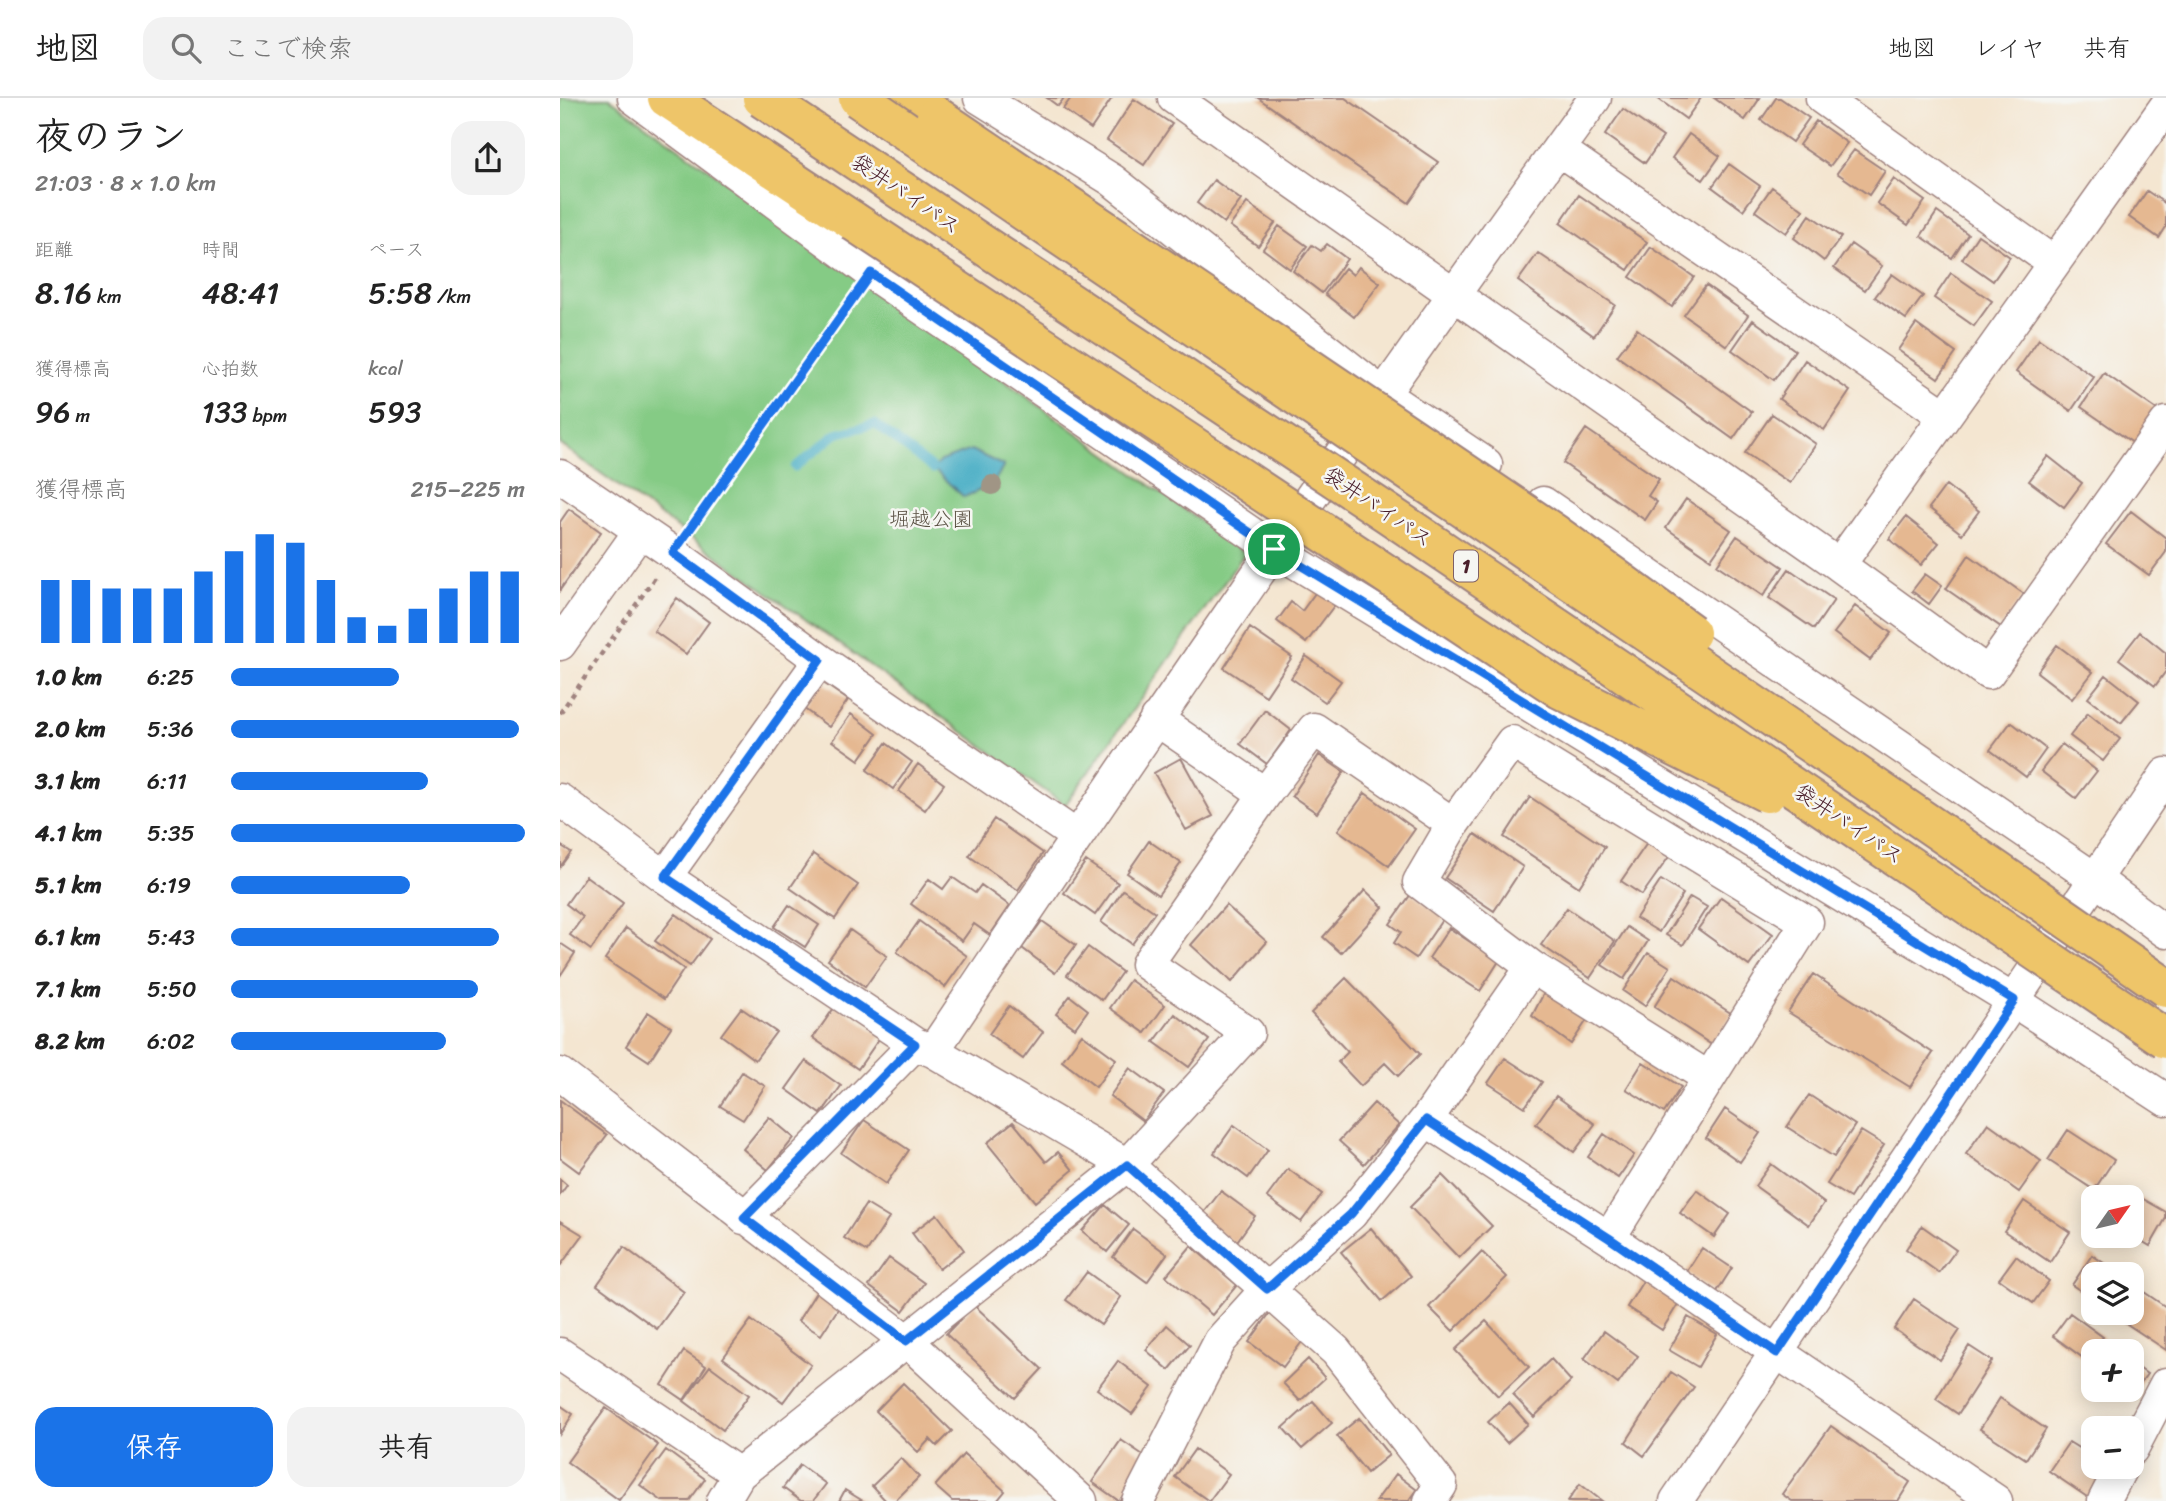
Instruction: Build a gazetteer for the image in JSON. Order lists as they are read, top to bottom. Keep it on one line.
{"streets":{"highway":["袋井バイパス","1"]},"parks":["堀越公園"],"north":"top right","page":{"header":"地図","search":"ここで検索","nav":["地図","レイヤ","共有"],"heading":["夜のラン","21:03 · 8 × 1.0 km"],"stats":[["距離","8.16 km"],["時間","48:41"],["ペース","5:58 /km"],["獲得標高","96 m"],["心拍数","133 bpm"],["kcal","593"]],"chart":["獲得標高","215–225 m"],"list":[{"name":"1.0 km","note":"6:25"},{"name":"2.0 km","note":"5:36"},{"name":"3.1 km","note":"6:11"},{"name":"4.1 km","note":"5:35"},{"name":"5.1 km","note":"6:19"},{"name":"6.1 km","note":"5:43"},{"name":"7.1 km","note":"5:50"},{"name":"8.2 km","note":"6:02"}],"map_buttons":["+","−"],"buttons":["保存","共有"]}}
